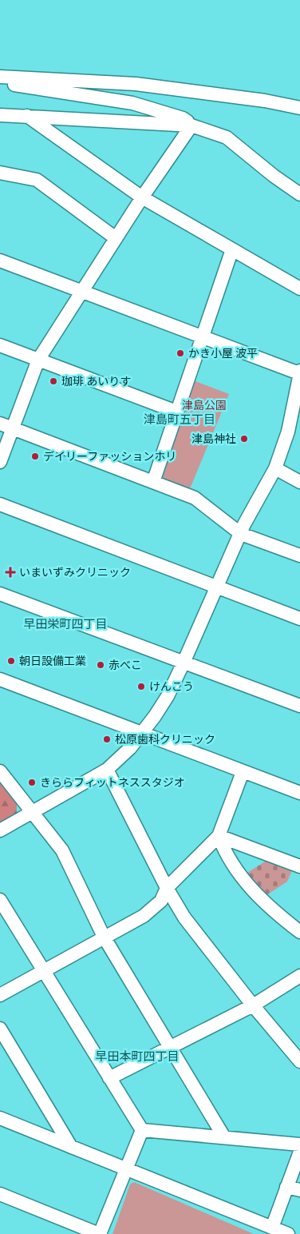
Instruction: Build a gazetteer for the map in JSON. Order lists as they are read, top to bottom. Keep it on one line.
{"districts":["津島町五丁目","早田栄町四丁目","早田本町四丁目"],"parks":["津島公園"],"places":{"other":["かき小屋 波平","珈琲 あいりす","津島神社","デイリーファッションホリ","朝日設備工業","赤べこ","けんこう","松原歯科クリニック","きららフィットネススタジオ"],"health":["いまいずみクリニック"]}}
